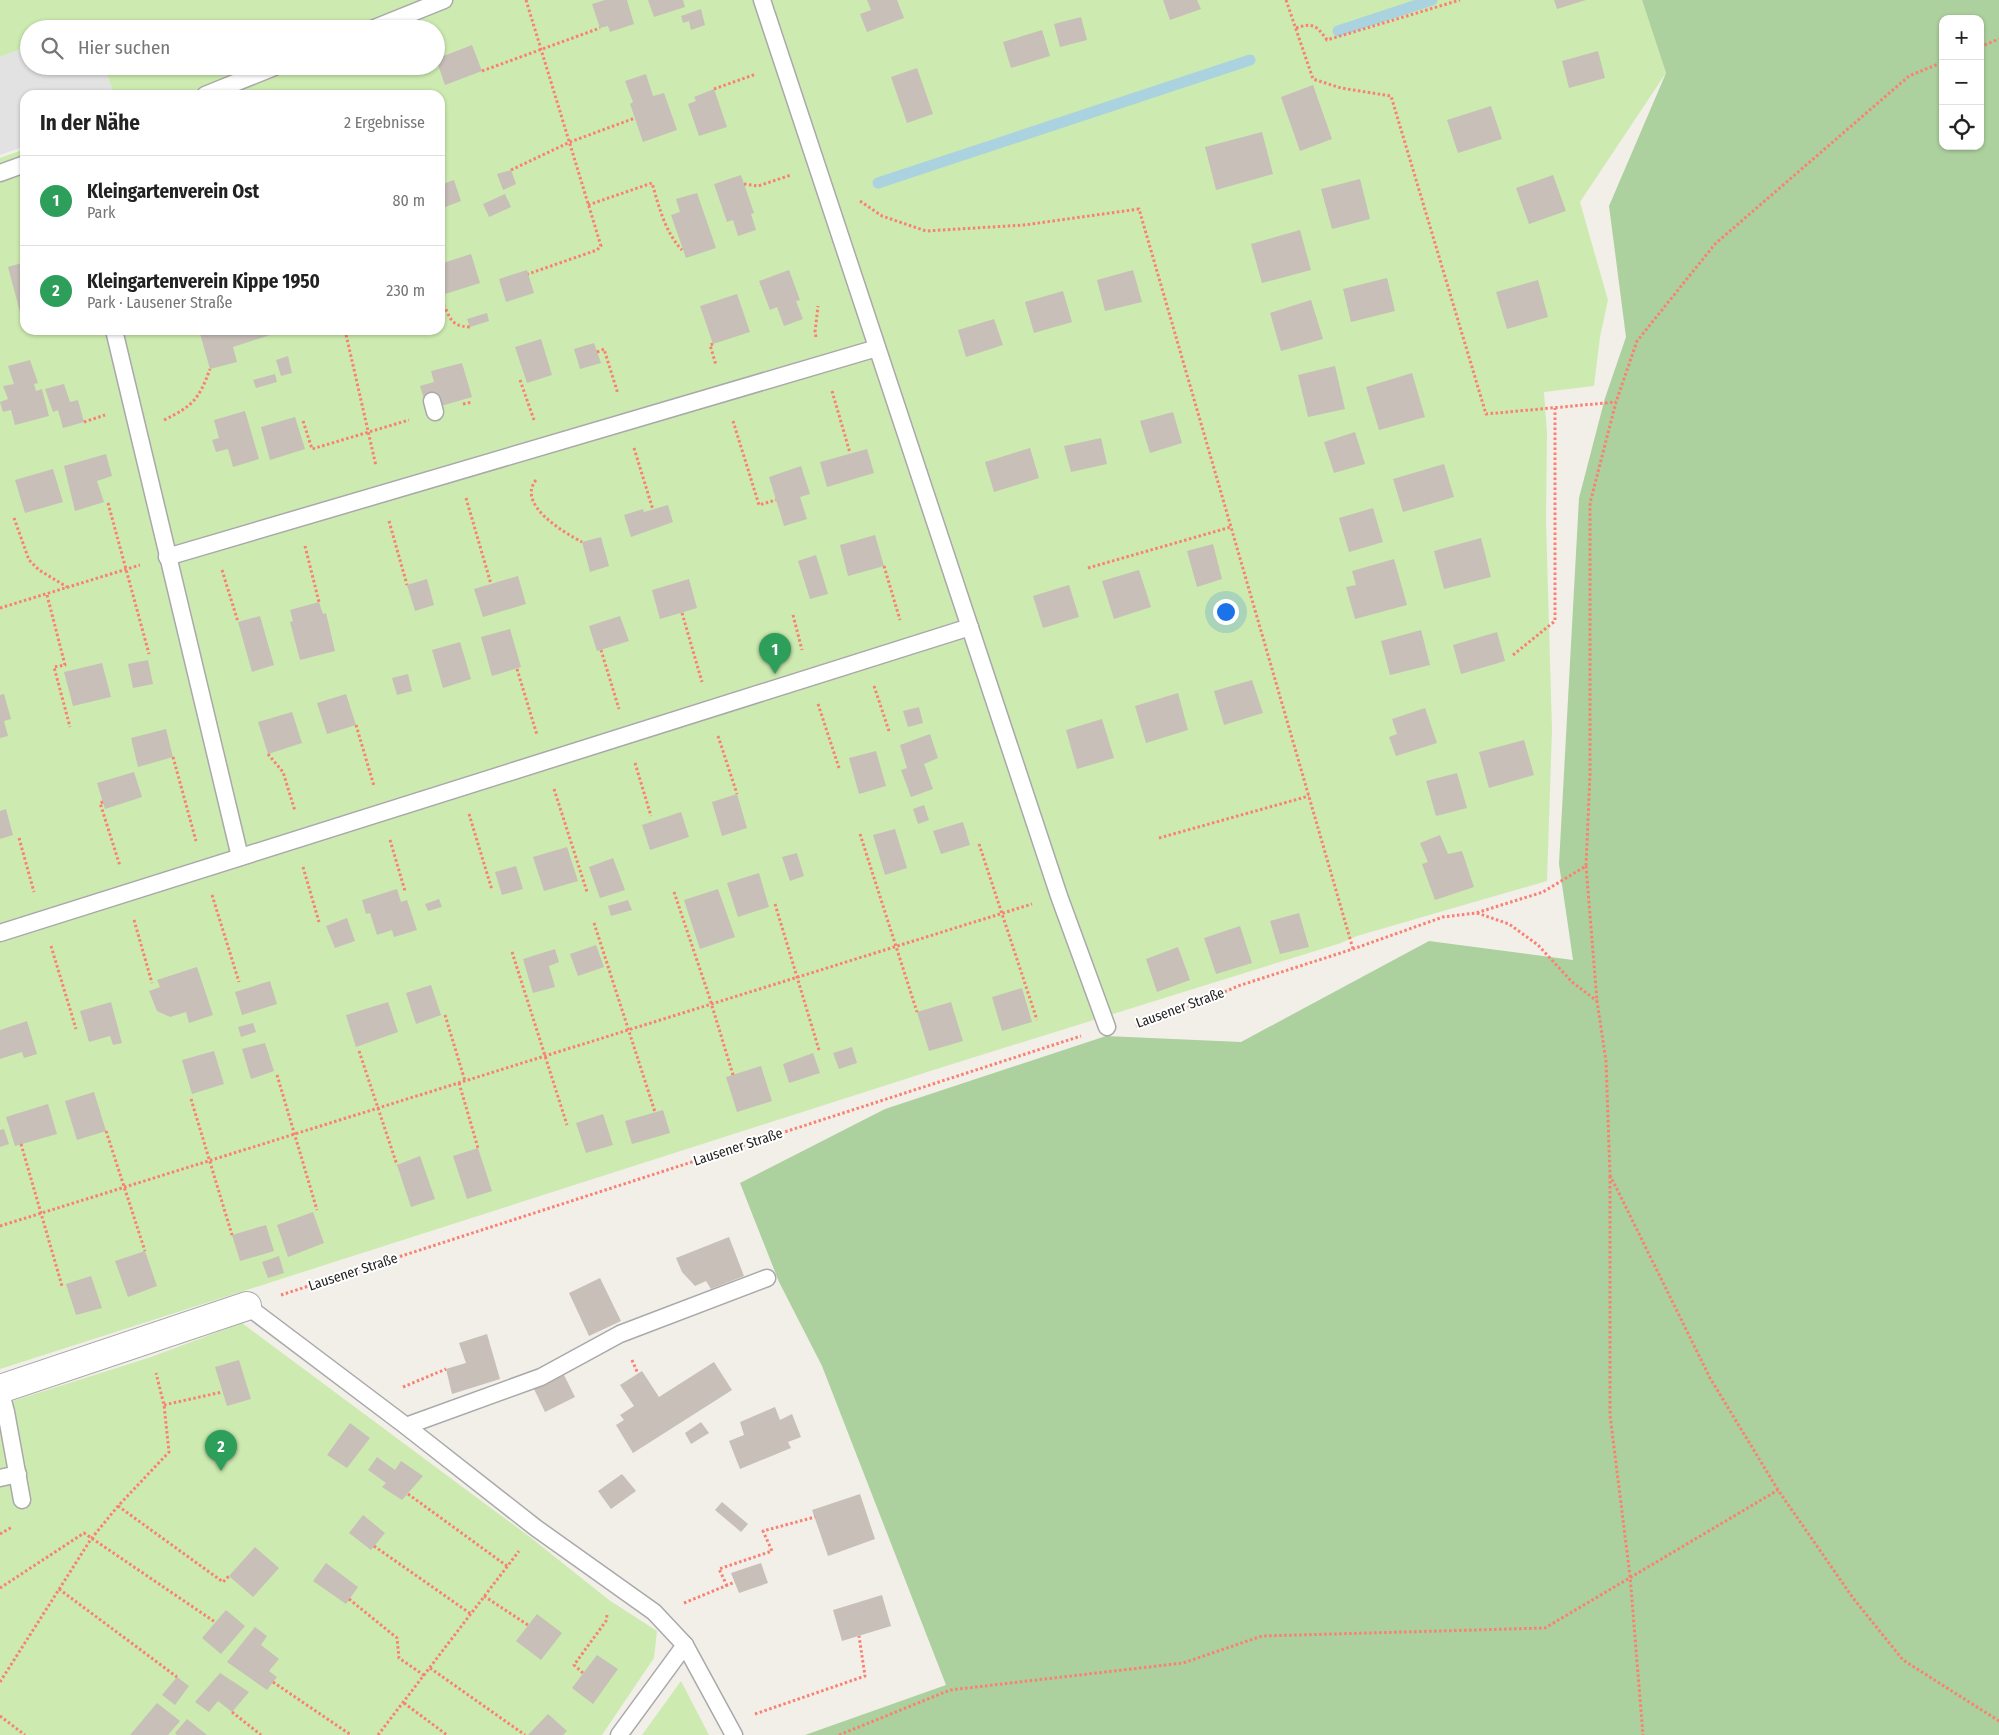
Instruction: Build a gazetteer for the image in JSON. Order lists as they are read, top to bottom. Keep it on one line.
{"streets":{"path":["Lausener Straße"]},"page":{"map_buttons":["+","−"],"search":"Hier suchen","heading":["In der Nähe","2 Ergebnisse"],"list":[{"mark":"1","name":"Kleingartenverein Ost","note":"Park","value":"80 m"},{"mark":"2","name":"Kleingartenverein Kippe 1950","note":"Park · Lausener Straße","value":"230 m"}],"pins":["1","2"]}}
